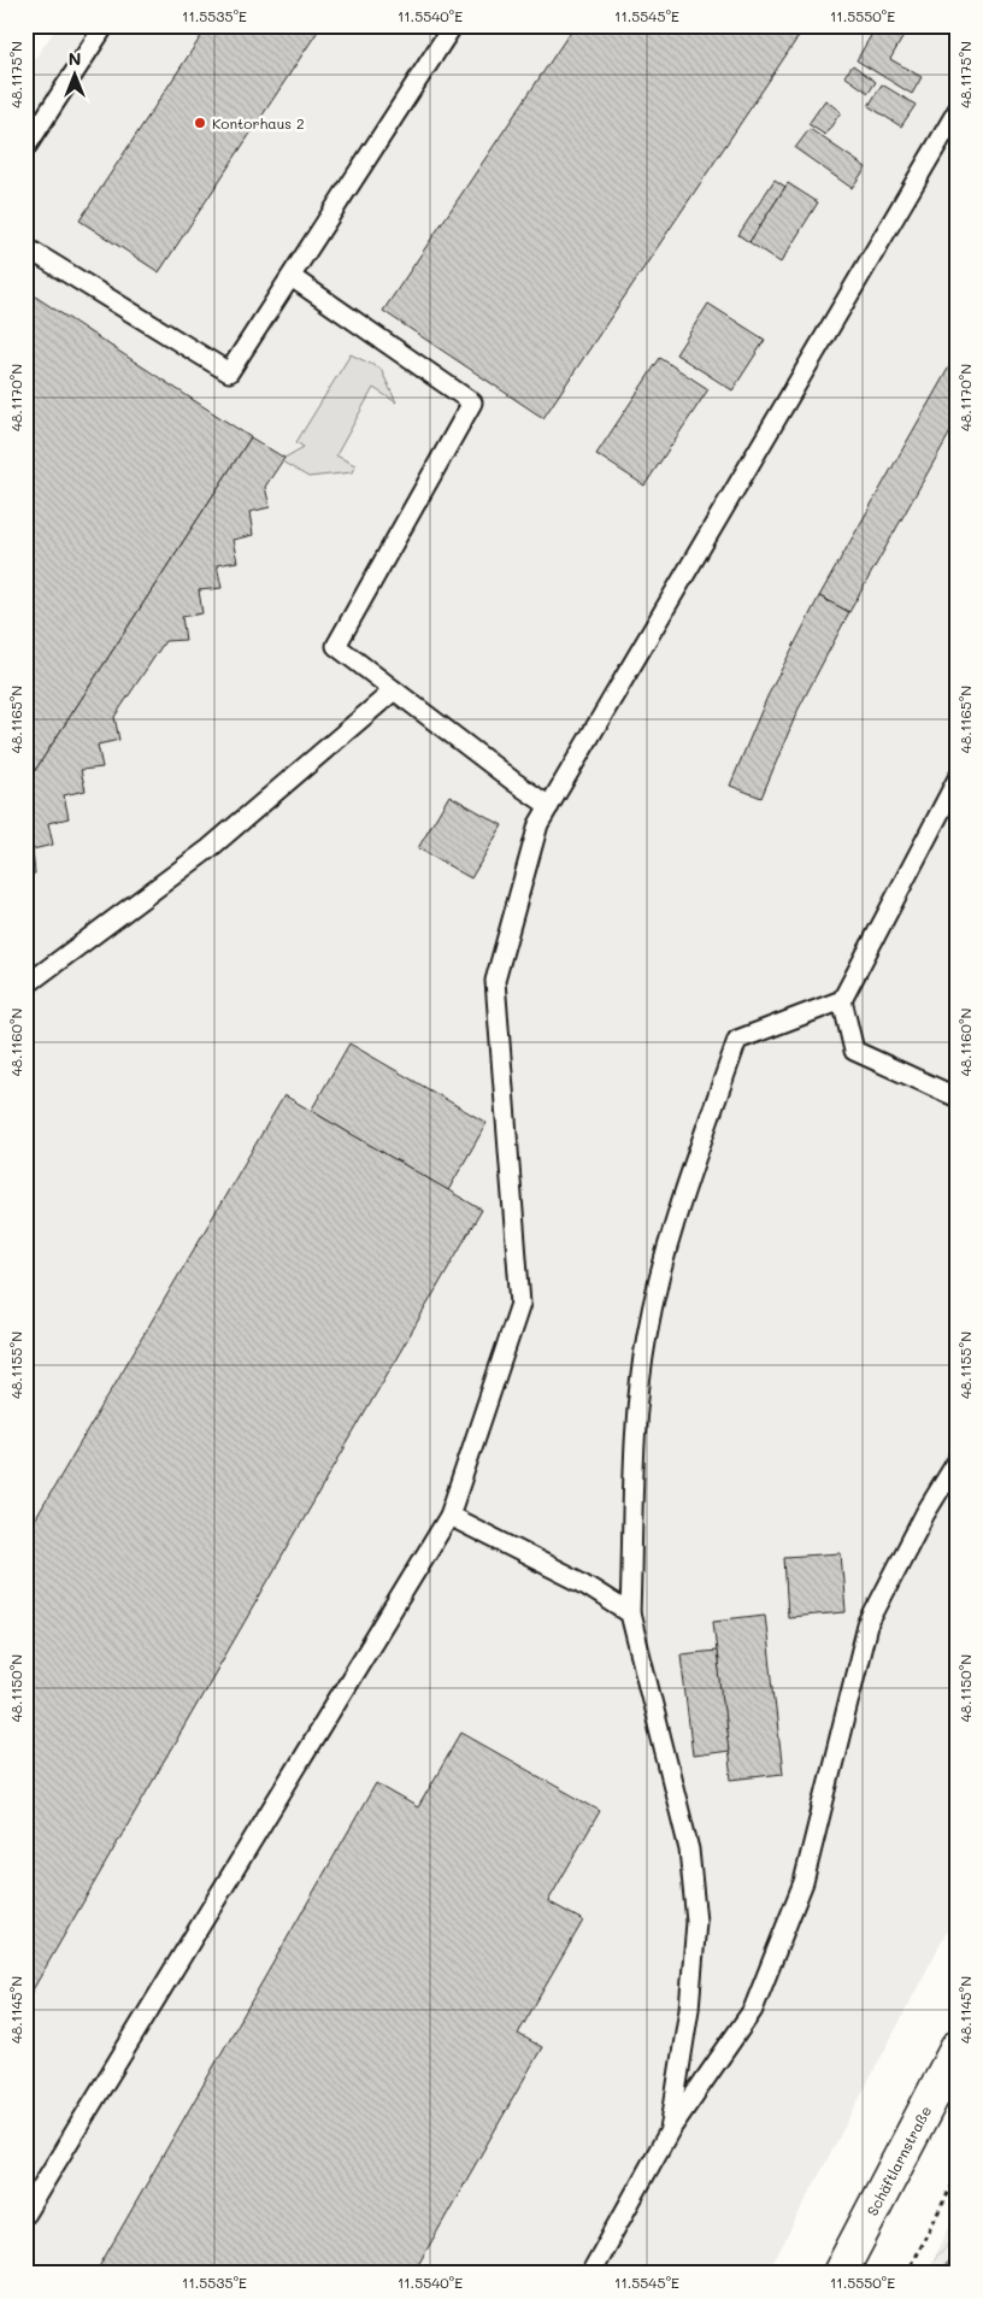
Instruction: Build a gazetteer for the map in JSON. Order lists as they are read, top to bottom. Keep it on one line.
{"streets":{"main road":["Schäftlarnstraße"]},"places":["Kontorhaus 2"],"north":"top","coordinates":["11.5535°E","11.5540°E","11.5545°E","11.5550°E","48.1175°N","48.1170°N","48.1165°N","48.1160°N","48.1155°N","48.1150°N","48.1145°N"]}
